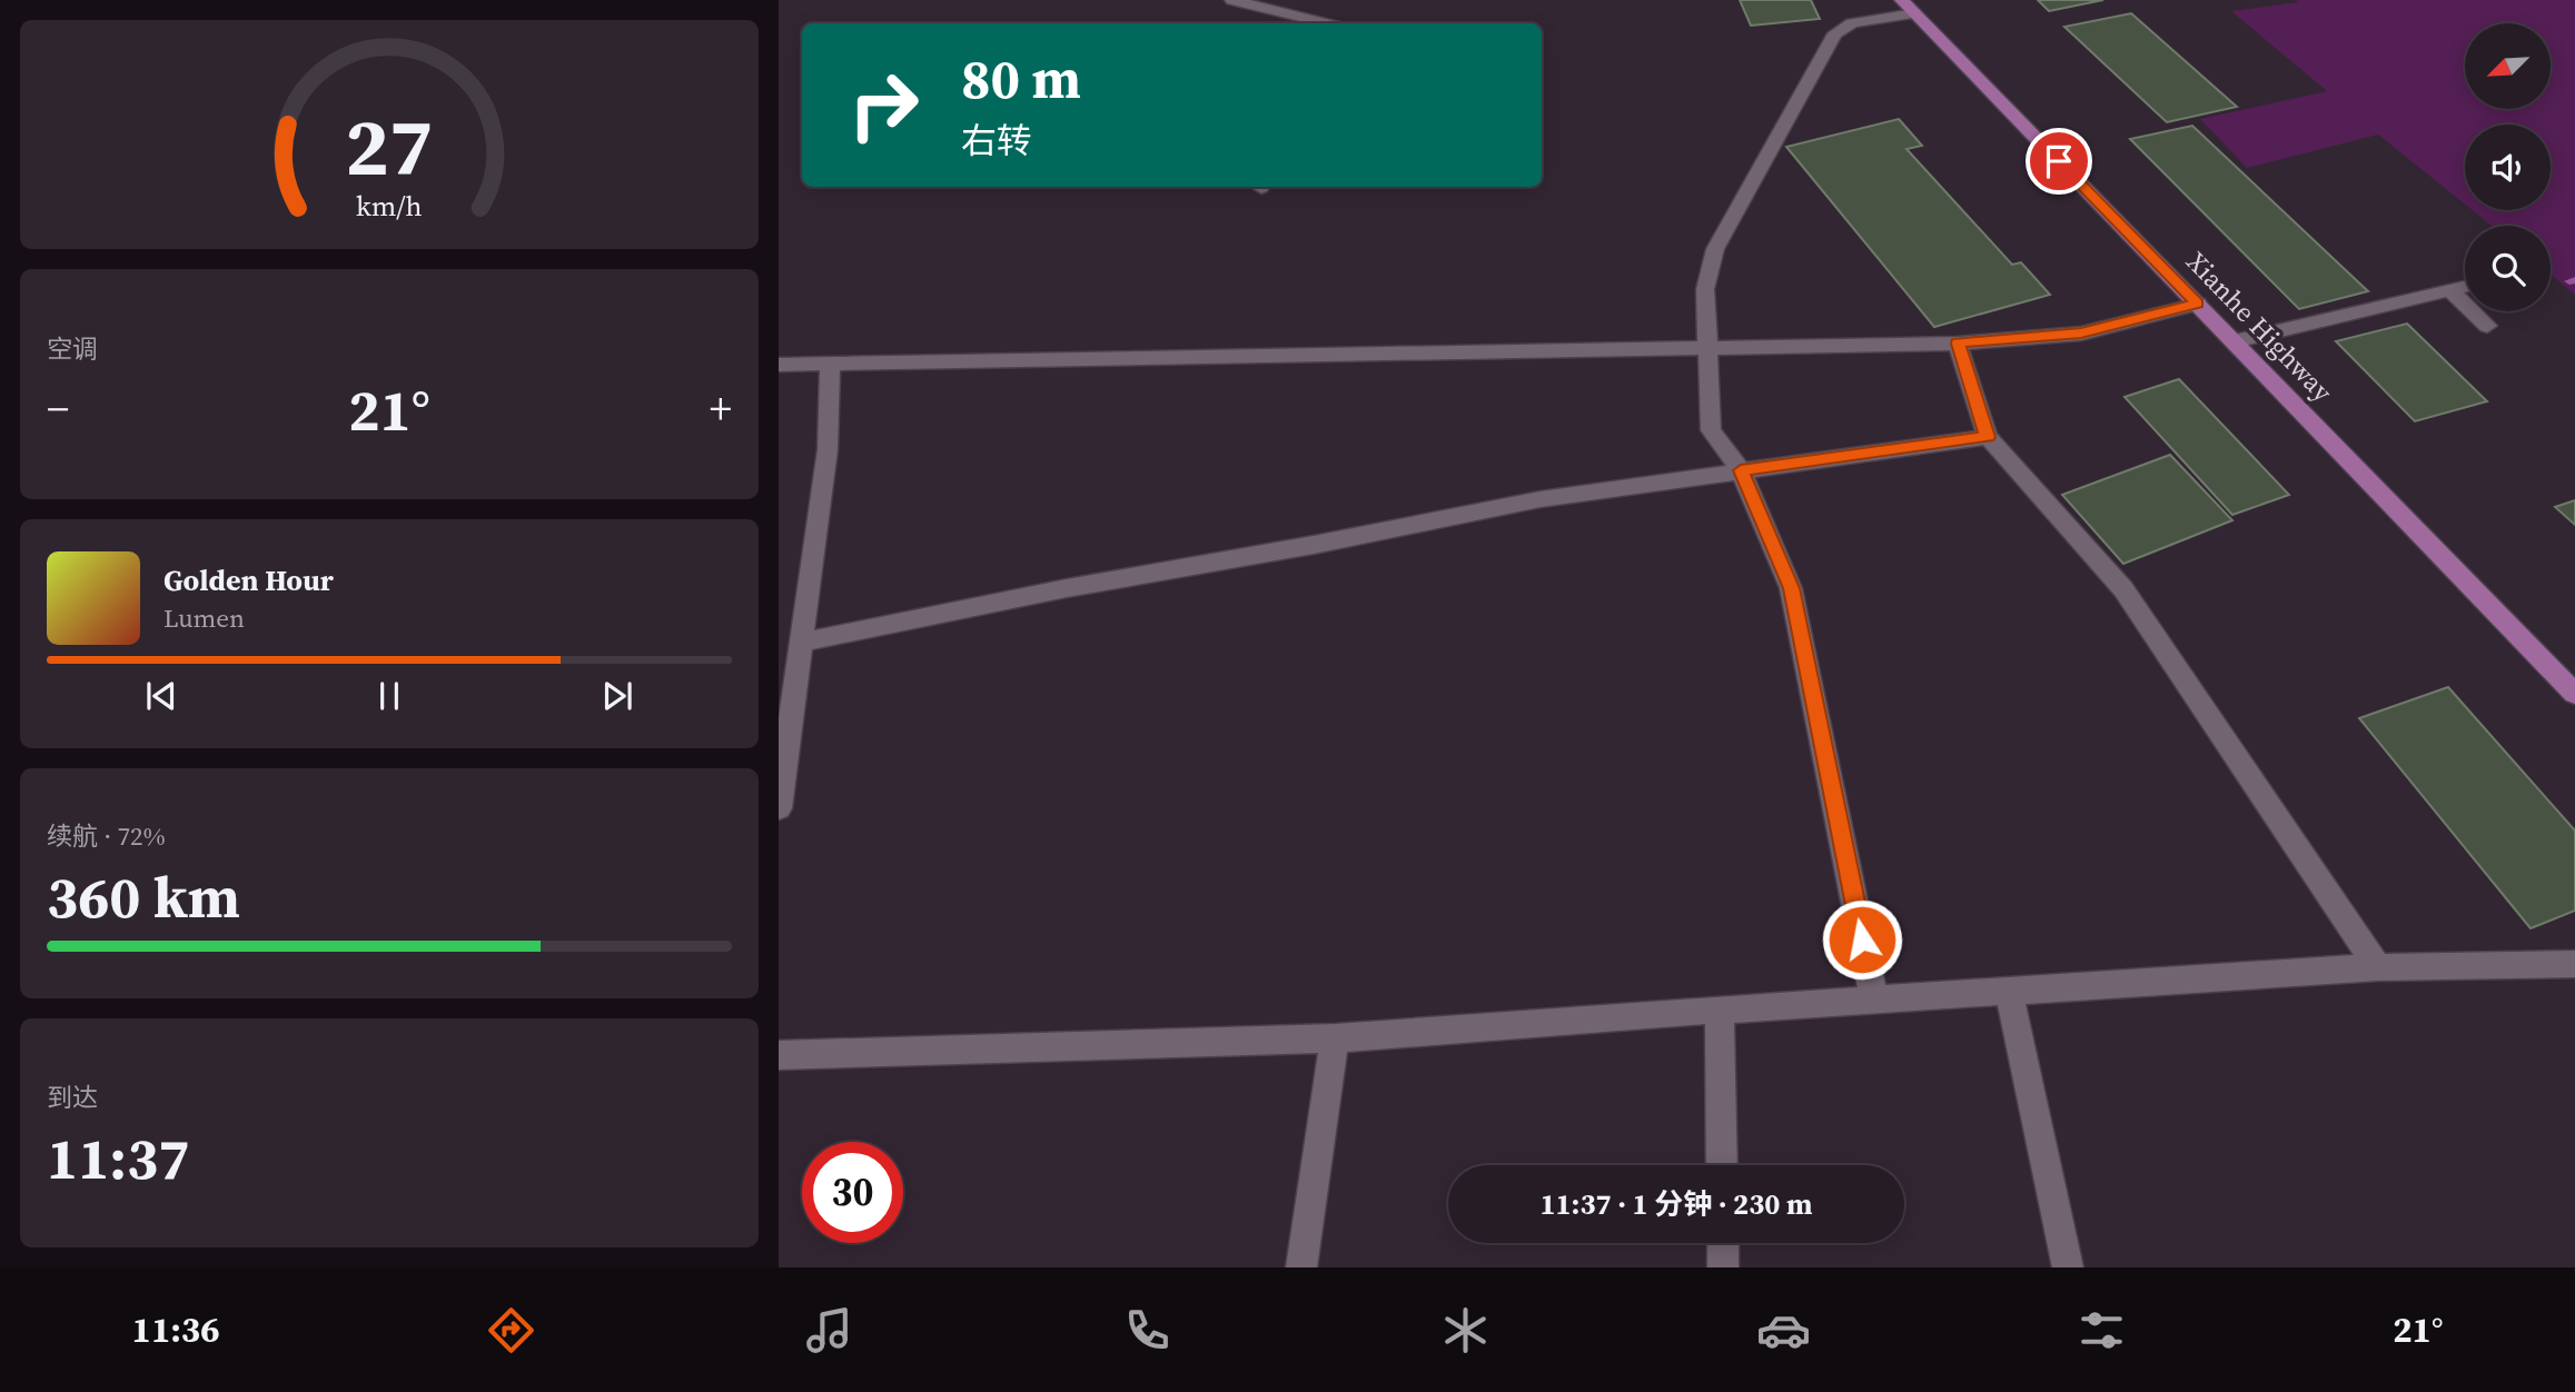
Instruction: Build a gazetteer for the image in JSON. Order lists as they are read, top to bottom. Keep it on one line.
{"streets":{"main road":["Xianhe Highway"]},"north":"bottom left","page":{"turn":["80 m","右转"],"tile":["空调",["续航 · 72%","360 km"],["到达","11:37"]],"heat":["−","21°","+"],"song":["Golden Hour","Lumen"],"limit":"30","trip":"11:37 · 1 分钟 · 230 m","tabs":["11:36","21°"],"gauge":["27","km/h"]}}
